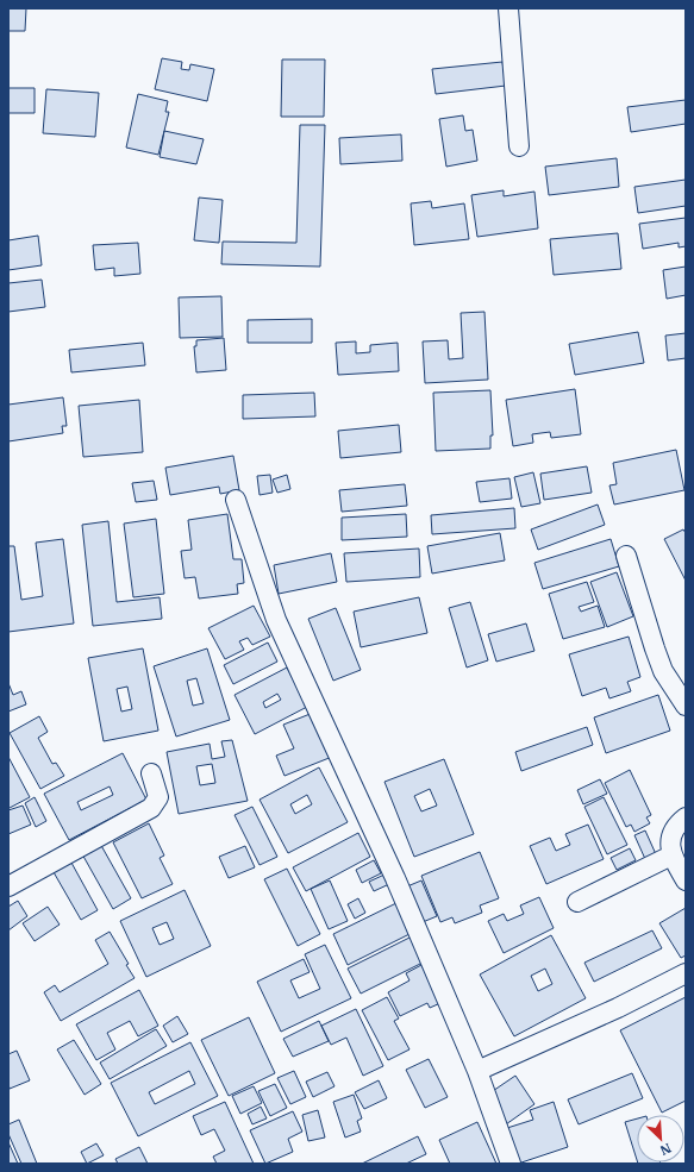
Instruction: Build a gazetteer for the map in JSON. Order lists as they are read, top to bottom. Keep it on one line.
{"north":"bottom right"}
